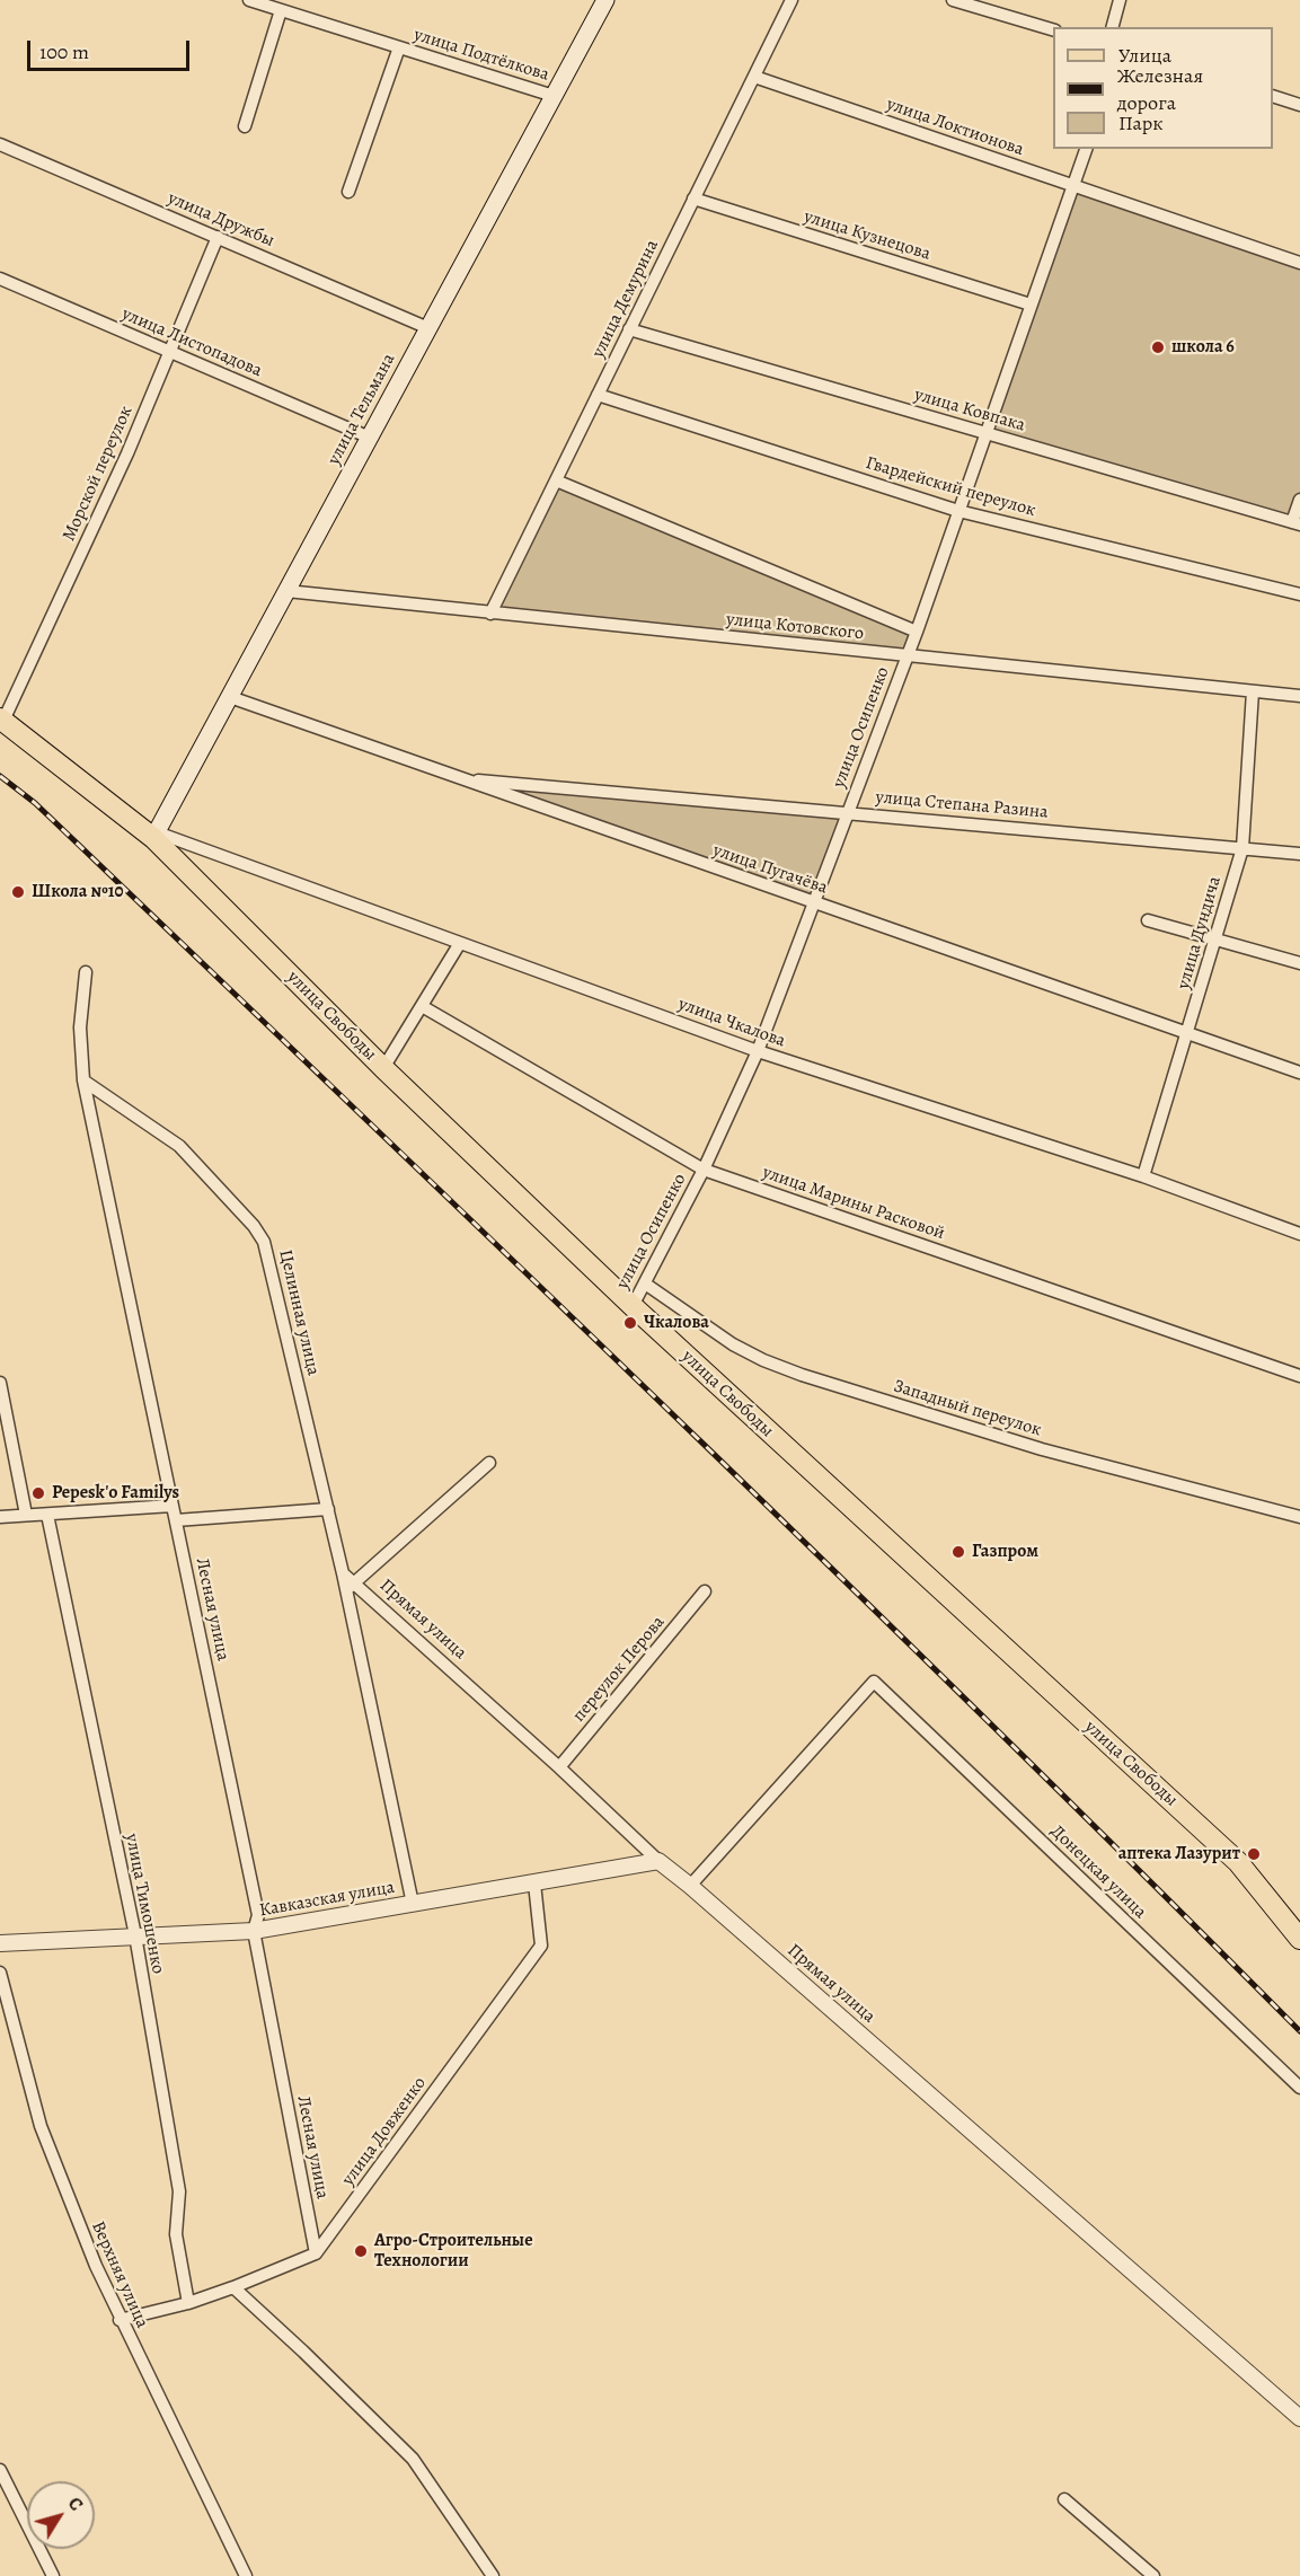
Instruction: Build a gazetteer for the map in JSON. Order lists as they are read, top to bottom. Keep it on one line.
{"streets":{"main road":["улица Тельмана","улица Свободы"],"street":["улица Подтёлкова","улица Локтионова","улица Дружбы","улица Кузнецова","улица Демурина","улица Листопадова","улица Ковпака","Морской переулок","Гвардейский переулок","улица Котовского","улица Осипенко","улица Степана Разина","улица Пугачёва","улица Дундича","улица Чкалова","улица Марины Расковой","Целинная улица","Западный переулок","Лесная улица","Прямая улица","переулок Перова","Донецкая улица","Кавказская улица","улица Тимошенко","улица Довженко","Верхняя улица"]},"crossings":[["улица Подтёлкова","улица Тельмана"],["улица Локтионова","улица Демурина"],["улица Локтионова","улица Осипенко"],["улица Дружбы","улица Тельмана"],["улица Дружбы","Морской переулок"],["улица Кузнецова","улица Демурина"],["улица Кузнецова","улица Осипенко"],["улица Демурина","улица Ковпака"],["улица Демурина","Гвардейский переулок"],["улица Демурина","улица Котовского"],["улица Листопадова","улица Тельмана"],["улица Листопадова","Морской переулок"],["улица Тельмана","улица Котовского"],["улица Тельмана","улица Пугачёва"],["улица Тельмана","улица Свободы"],["улица Тельмана","улица Чкалова"],["улица Ковпака","улица Осипенко"],["Морской переулок","улица Свободы"],["Гвардейский переулок","улица Осипенко"],["улица Котовского","улица Осипенко"],["улица Котовского","улица Дундича"],["улица Осипенко","улица Степана Разина"],["улица Осипенко","улица Пугачёва"],["улица Осипенко","улица Свободы"],["улица Осипенко","улица Чкалова"],["улица Осипенко","улица Марины Расковой"],["улица Осипенко","Западный переулок"],["улица Степана Разина","улица Пугачёва"],["улица Степана Разина","улица Дундича"],["улица Пугачёва","улица Дундича"],["улица Дундича","улица Чкалова"],["улица Свободы","улица Чкалова"],["Целинная улица","Лесная улица"],["Целинная улица","Прямая улица"],["Лесная улица","Кавказская улица"],["Лесная улица","улица Довженко"],["Прямая улица","переулок Перова"],["Прямая улица","Донецкая улица"],["Прямая улица","Кавказская улица"],["Кавказская улица","улица Тимошенко"],["Кавказская улица","улица Довженко"]],"places":["школа 6","Школа №10","Чкалова","Pepesk'o Familys","Газпром","аптека Лазурит","Агро-Строительные Технологии"],"legend":["Улица","Железная дорога","Парк"],"scale_bar":"100 m","north":"top right"}
